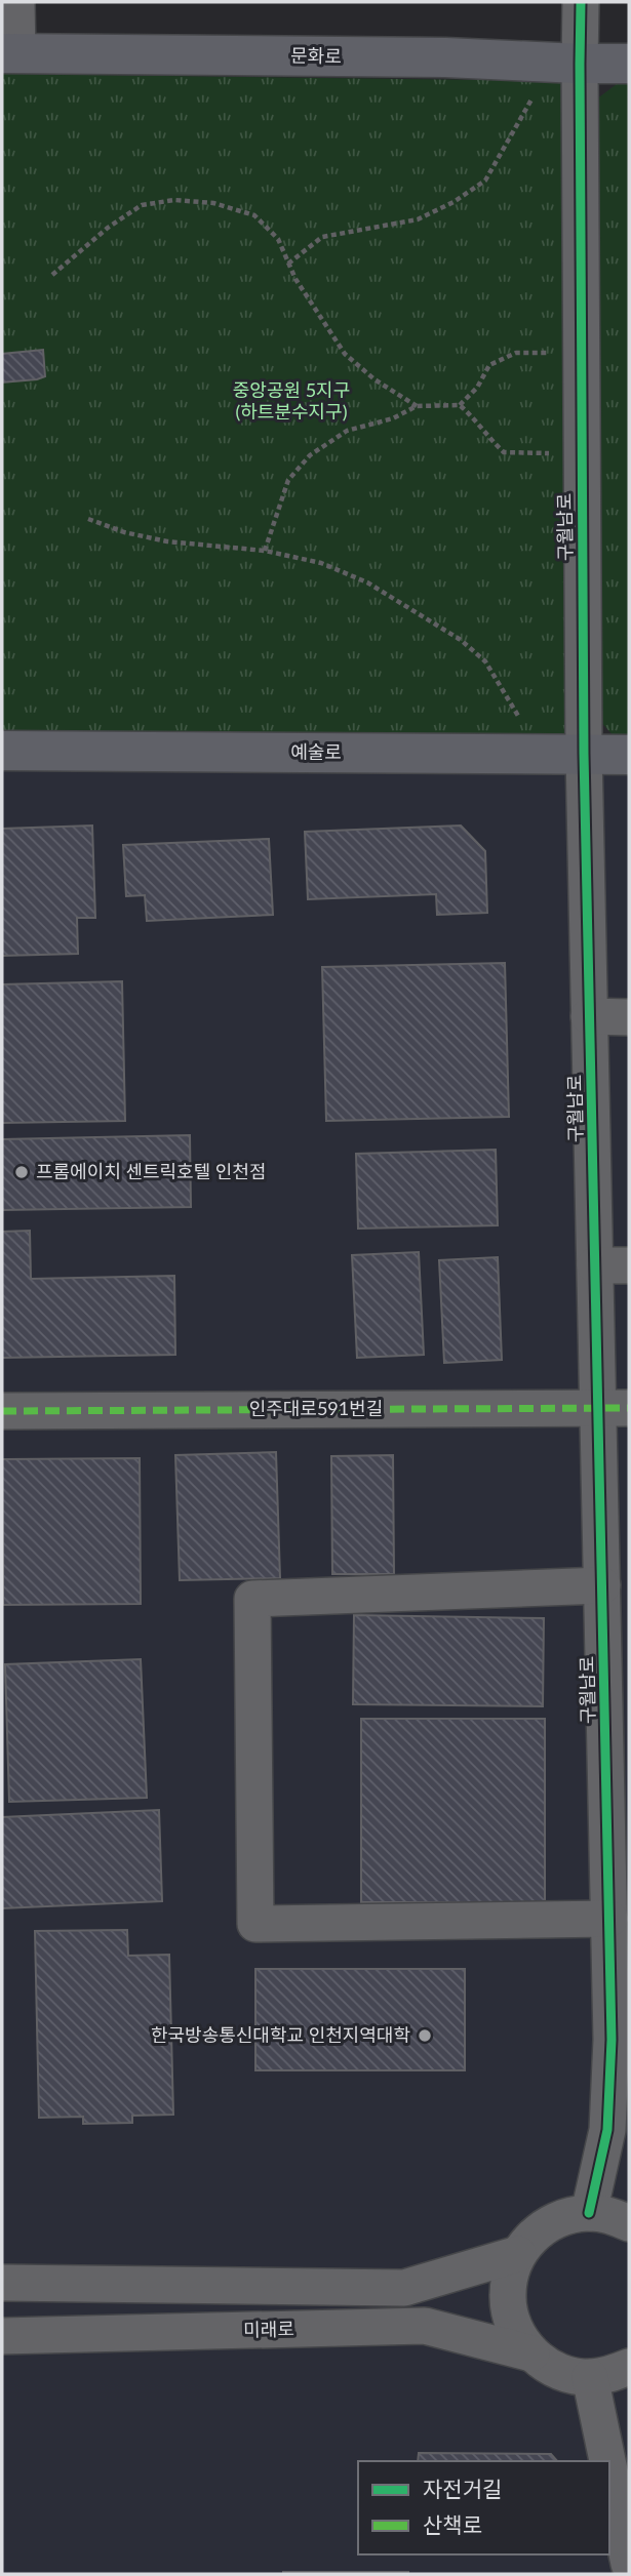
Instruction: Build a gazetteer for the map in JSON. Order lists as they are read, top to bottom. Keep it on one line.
{"streets":{"main road":["문화로","예술로"],"street":["구월남로","인주대로591번길","미래로"]},"crossings":[["문화로","구월남로"],["구월남로","예술로"],["구월남로","인주대로591번길"]],"parks":["중앙공원 5지구 (하트분수지구)"],"places":["프롬에이치 센트릭호텔 인천점","한국방송통신대학교 인천지역대학"],"legend":["자전거길","산책로"]}
